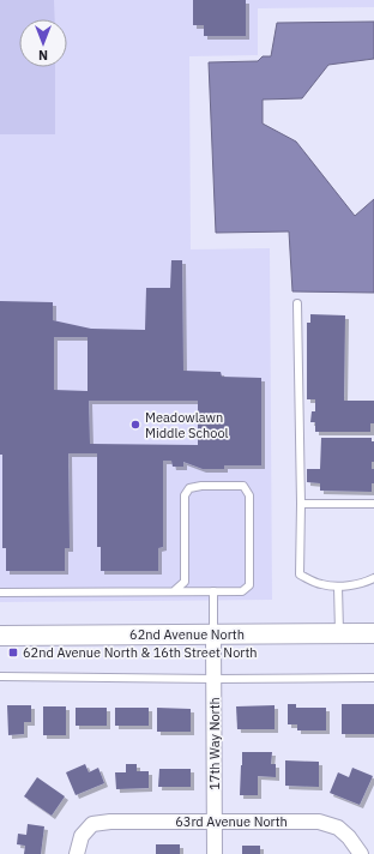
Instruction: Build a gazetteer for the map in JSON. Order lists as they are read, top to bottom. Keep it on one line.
{"streets":{"street":["62nd Avenue North","17th Way North","63rd Avenue North"]},"crossings":[["62nd Avenue North","17th Way North"],["17th Way North","63rd Avenue North"]],"places":{"other":["Meadowlawn Middle School"],"transit":["62nd Avenue North & 16th Street North"]},"north":"bottom"}
